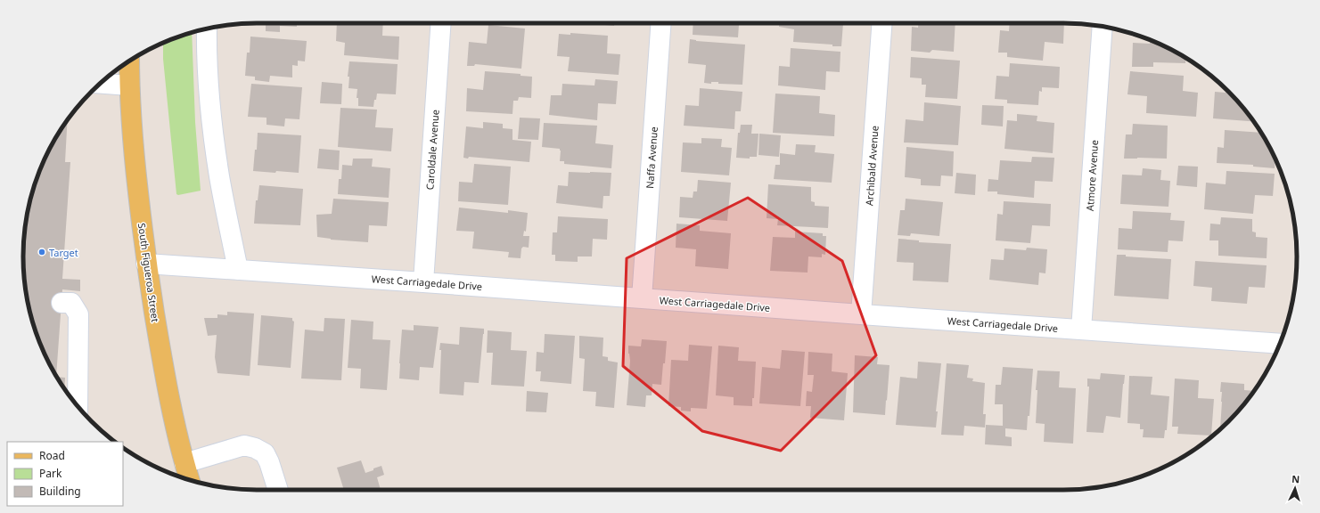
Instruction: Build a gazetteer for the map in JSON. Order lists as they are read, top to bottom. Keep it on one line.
{"streets":{"main road":["South Figueroa Street"],"street":["Caroldale Avenue","Naffa Avenue","Archibald Avenue","Atmore Avenue","West Carriagedale Drive"]},"crossings":[["Caroldale Avenue","West Carriagedale Drive"],["Naffa Avenue","West Carriagedale Drive"],["Archibald Avenue","West Carriagedale Drive"],["Atmore Avenue","West Carriagedale Drive"],["South Figueroa Street","West Carriagedale Drive"]],"places":["Target"],"legend":["Road","Park","Building"],"north":"top"}
